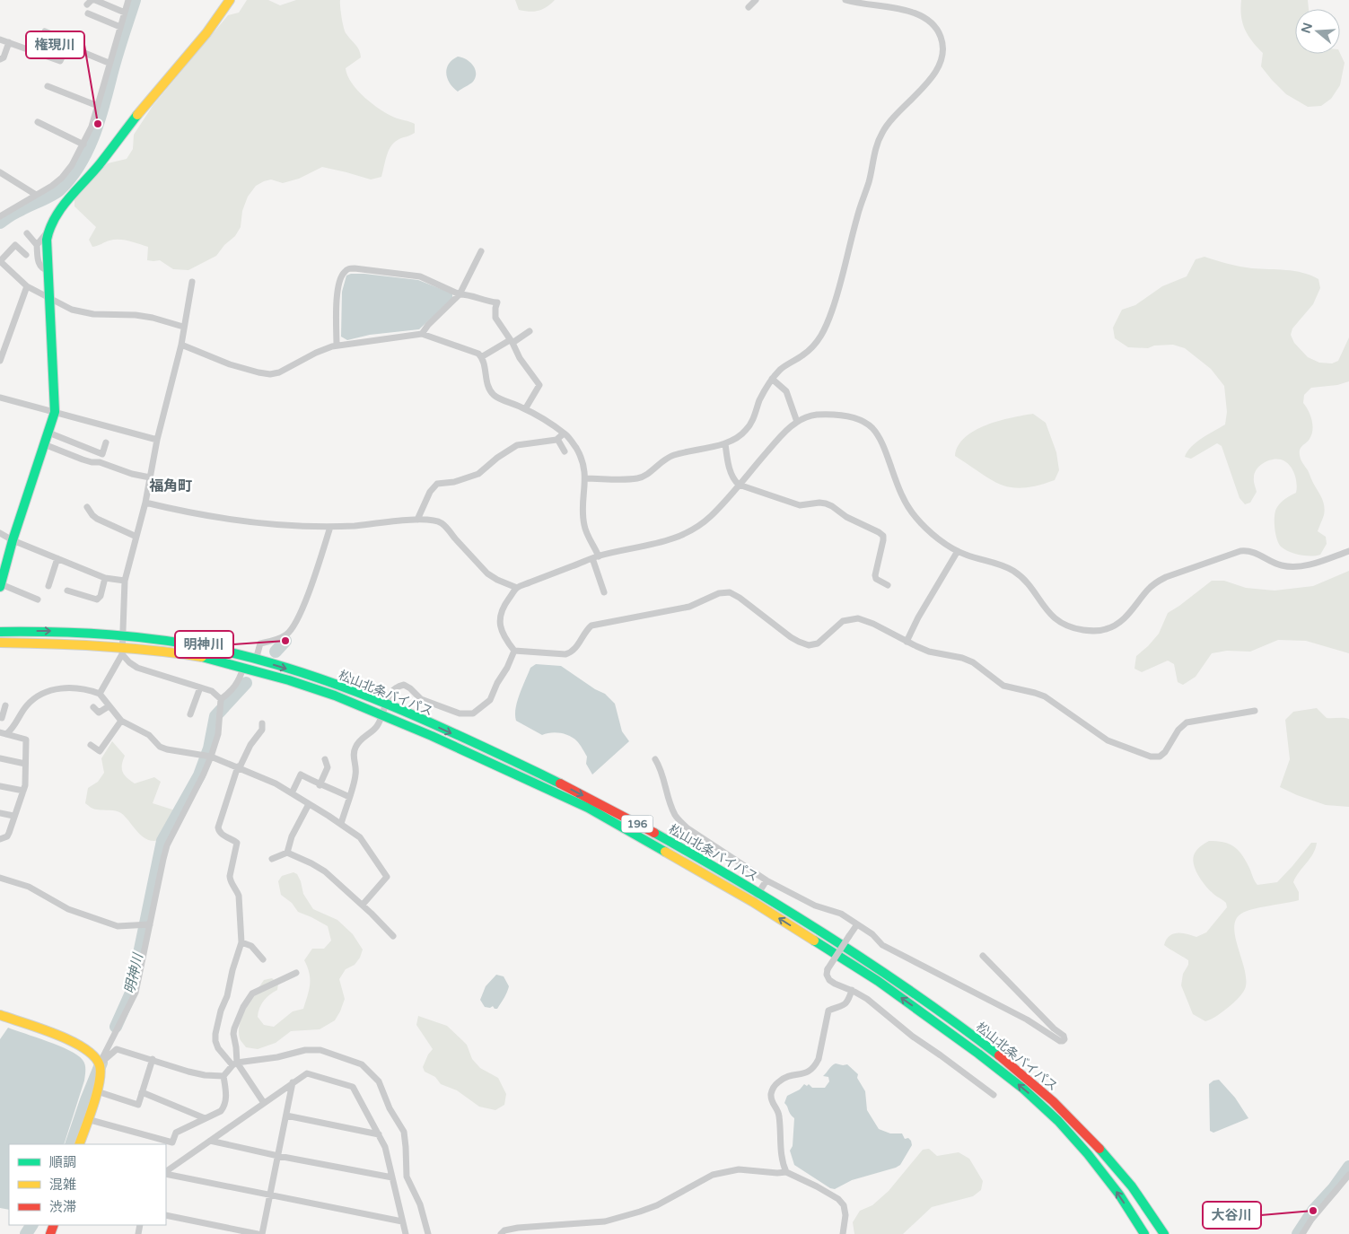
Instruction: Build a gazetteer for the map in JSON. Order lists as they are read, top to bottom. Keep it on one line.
{"streets":{"main road":["松山北条バイパス","196"]},"districts":["福角町"],"water":["明神川"],"places":["権現川","明神川","大谷川"],"legend":["順調","混雑","渋滞"],"north":"left"}
